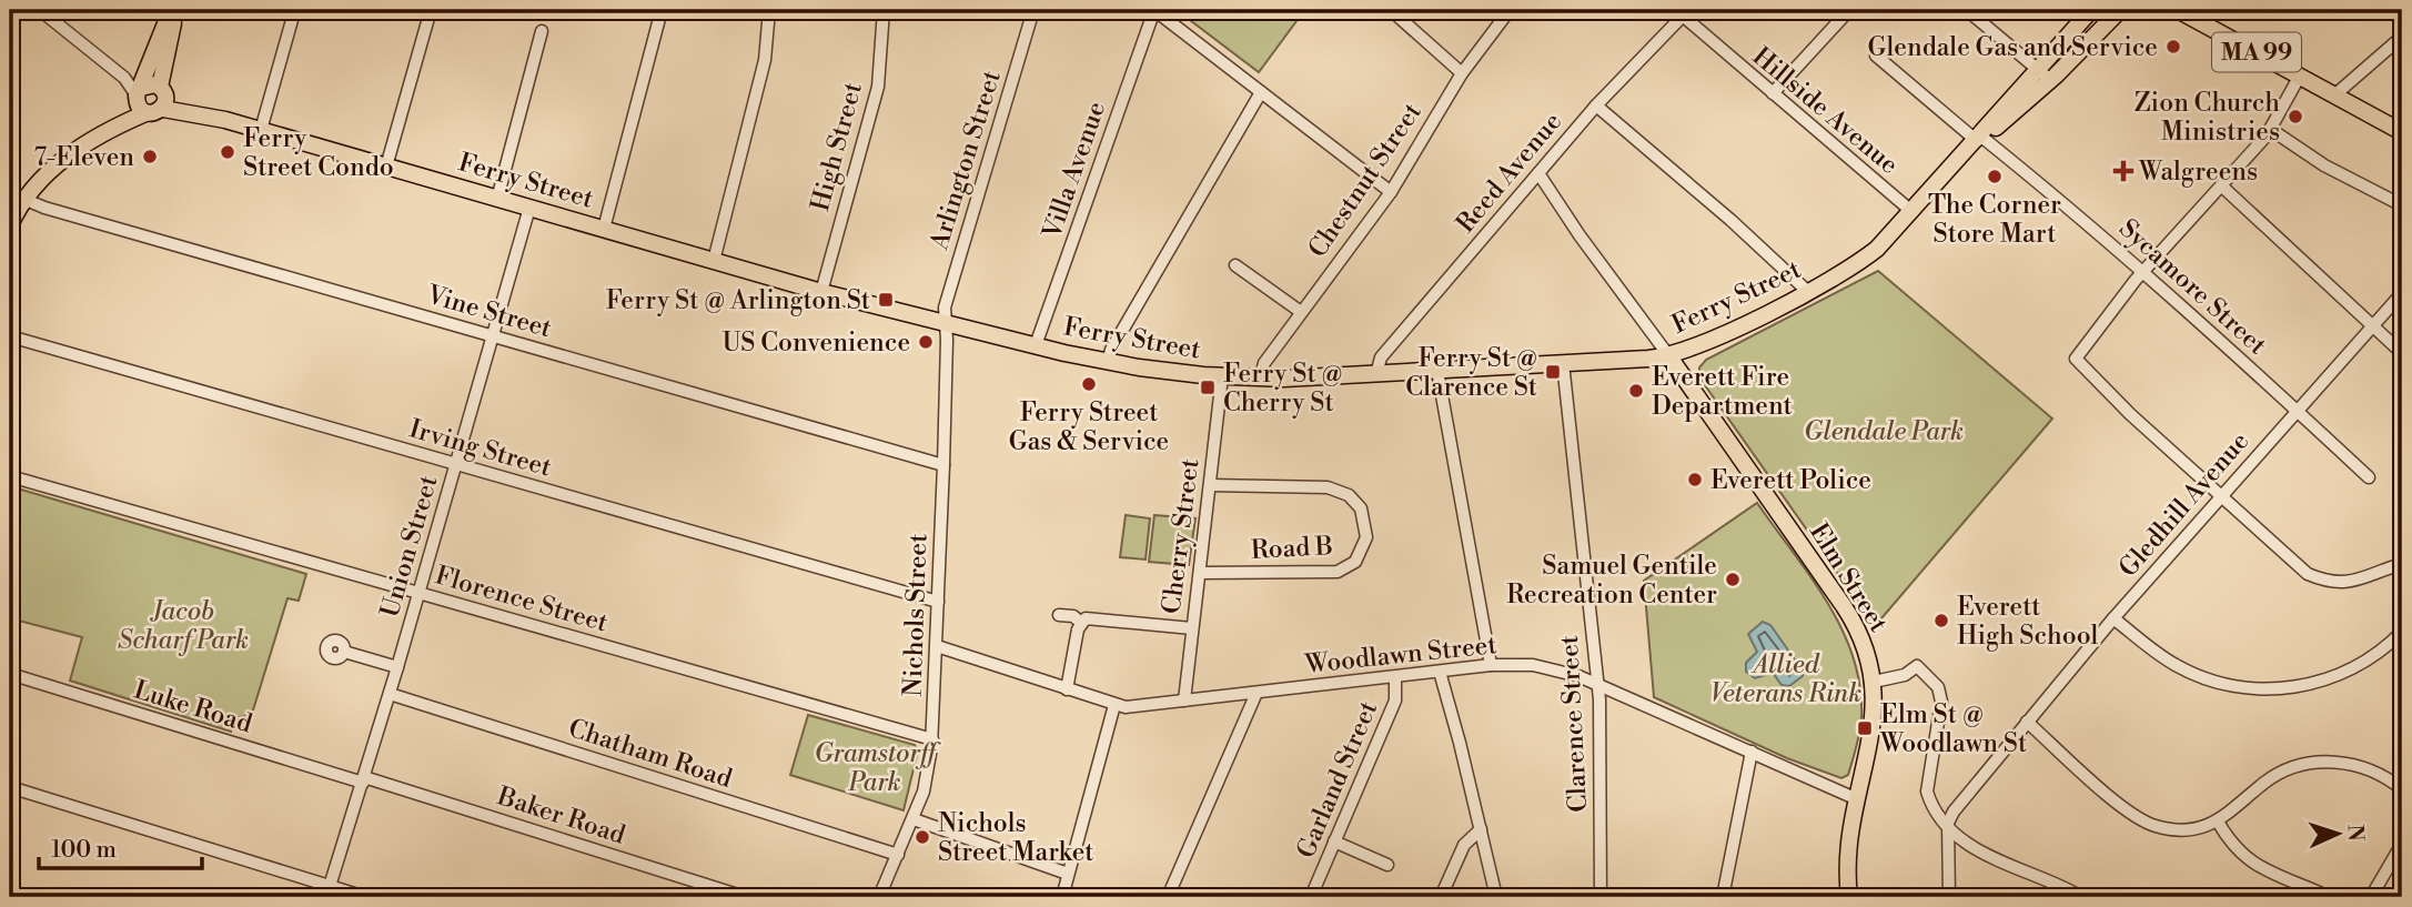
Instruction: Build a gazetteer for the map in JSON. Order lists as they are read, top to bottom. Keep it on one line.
{"streets":{"main road":["MA 99","Ferry Street","Elm Street"],"street":["Hillside Avenue","High Street","Arlington Street","Villa Avenue","Reed Avenue","Chestnut Street","Sycamore Street","Vine Street","Irving Street","Gledhill Avenue","Cherry Street","Union Street","Road B","Florence Street","Nichols Street","Woodlawn Street","Luke Road","Clarence Street","Chatham Road","Garland Street","Baker Road"]},"crossings":[["Hillside Avenue","Reed Avenue"],["Hillside Avenue","Ferry Street"],["High Street","Ferry Street"],["Arlington Street","Ferry Street"],["Arlington Street","Nichols Street"],["Villa Avenue","Ferry Street"],["Reed Avenue","Ferry Street"],["Reed Avenue","Elm Street"],["Ferry Street","Chestnut Street"],["Ferry Street","Sycamore Street"],["Ferry Street","Cherry Street"],["Ferry Street","Union Street"],["Ferry Street","Elm Street"],["Ferry Street","Nichols Street"],["Ferry Street","Clarence Street"],["Sycamore Street","Gledhill Avenue"],["Vine Street","Union Street"],["Vine Street","Nichols Street"],["Irving Street","Union Street"],["Irving Street","Nichols Street"],["Cherry Street","Road B"],["Cherry Street","Woodlawn Street"],["Union Street","Florence Street"],["Union Street","Luke Road"],["Union Street","Chatham Road"],["Union Street","Baker Road"],["Elm Street","Woodlawn Street"],["Florence Street","Nichols Street"],["Nichols Street","Woodlawn Street"],["Nichols Street","Chatham Road"],["Woodlawn Street","Clarence Street"],["Woodlawn Street","Garland Street"],["Luke Road","Baker Road"]],"parks":["Glendale Park","Jacob Scharf Park","Allied Veterans Rink","Gramstorff Park"],"places":{"other":["Glendale Gas and Service","Zion Church Ministries","Ferry Street Condo","7-Eleven","The Corner Store Mart","US Convenience","Ferry Street Gas & Service","Everett Fire Department","Everett Police","Samuel Gentile Recreation Center","Everett High School","Nichols Street Market"],"health":["Walgreens"],"transit":["Ferry St @ Arlington St","Ferry St @ Clarence St","Ferry St @ Cherry St","Elm St @ Woodlawn St"]},"scale_bar":"100 m","north":"right"}
